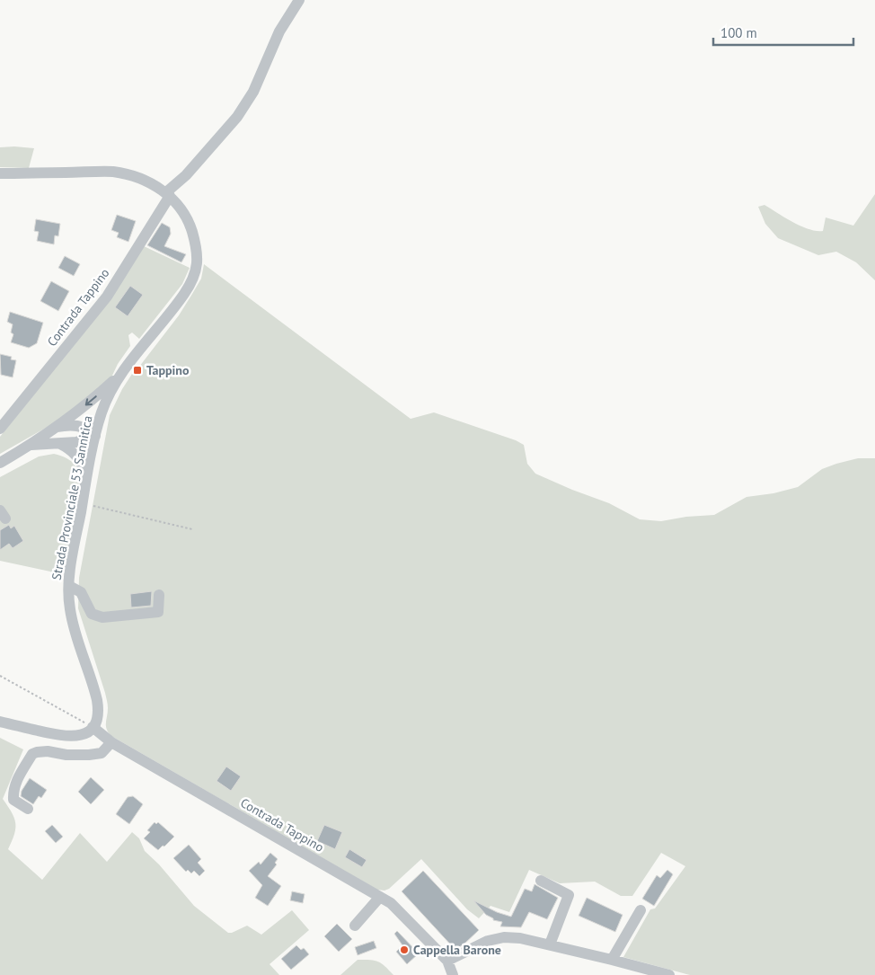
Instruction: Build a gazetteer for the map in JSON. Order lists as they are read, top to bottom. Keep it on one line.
{"streets":{"street":["Contrada Tappino","Strada Provinciale 53 Sannitica"]},"crossings":[["Contrada Tappino","Strada Provinciale 53 Sannitica"]],"places":{"transit":["Tappino"],"other":["Cappella Barone"]},"scale_bar":"100 m"}
